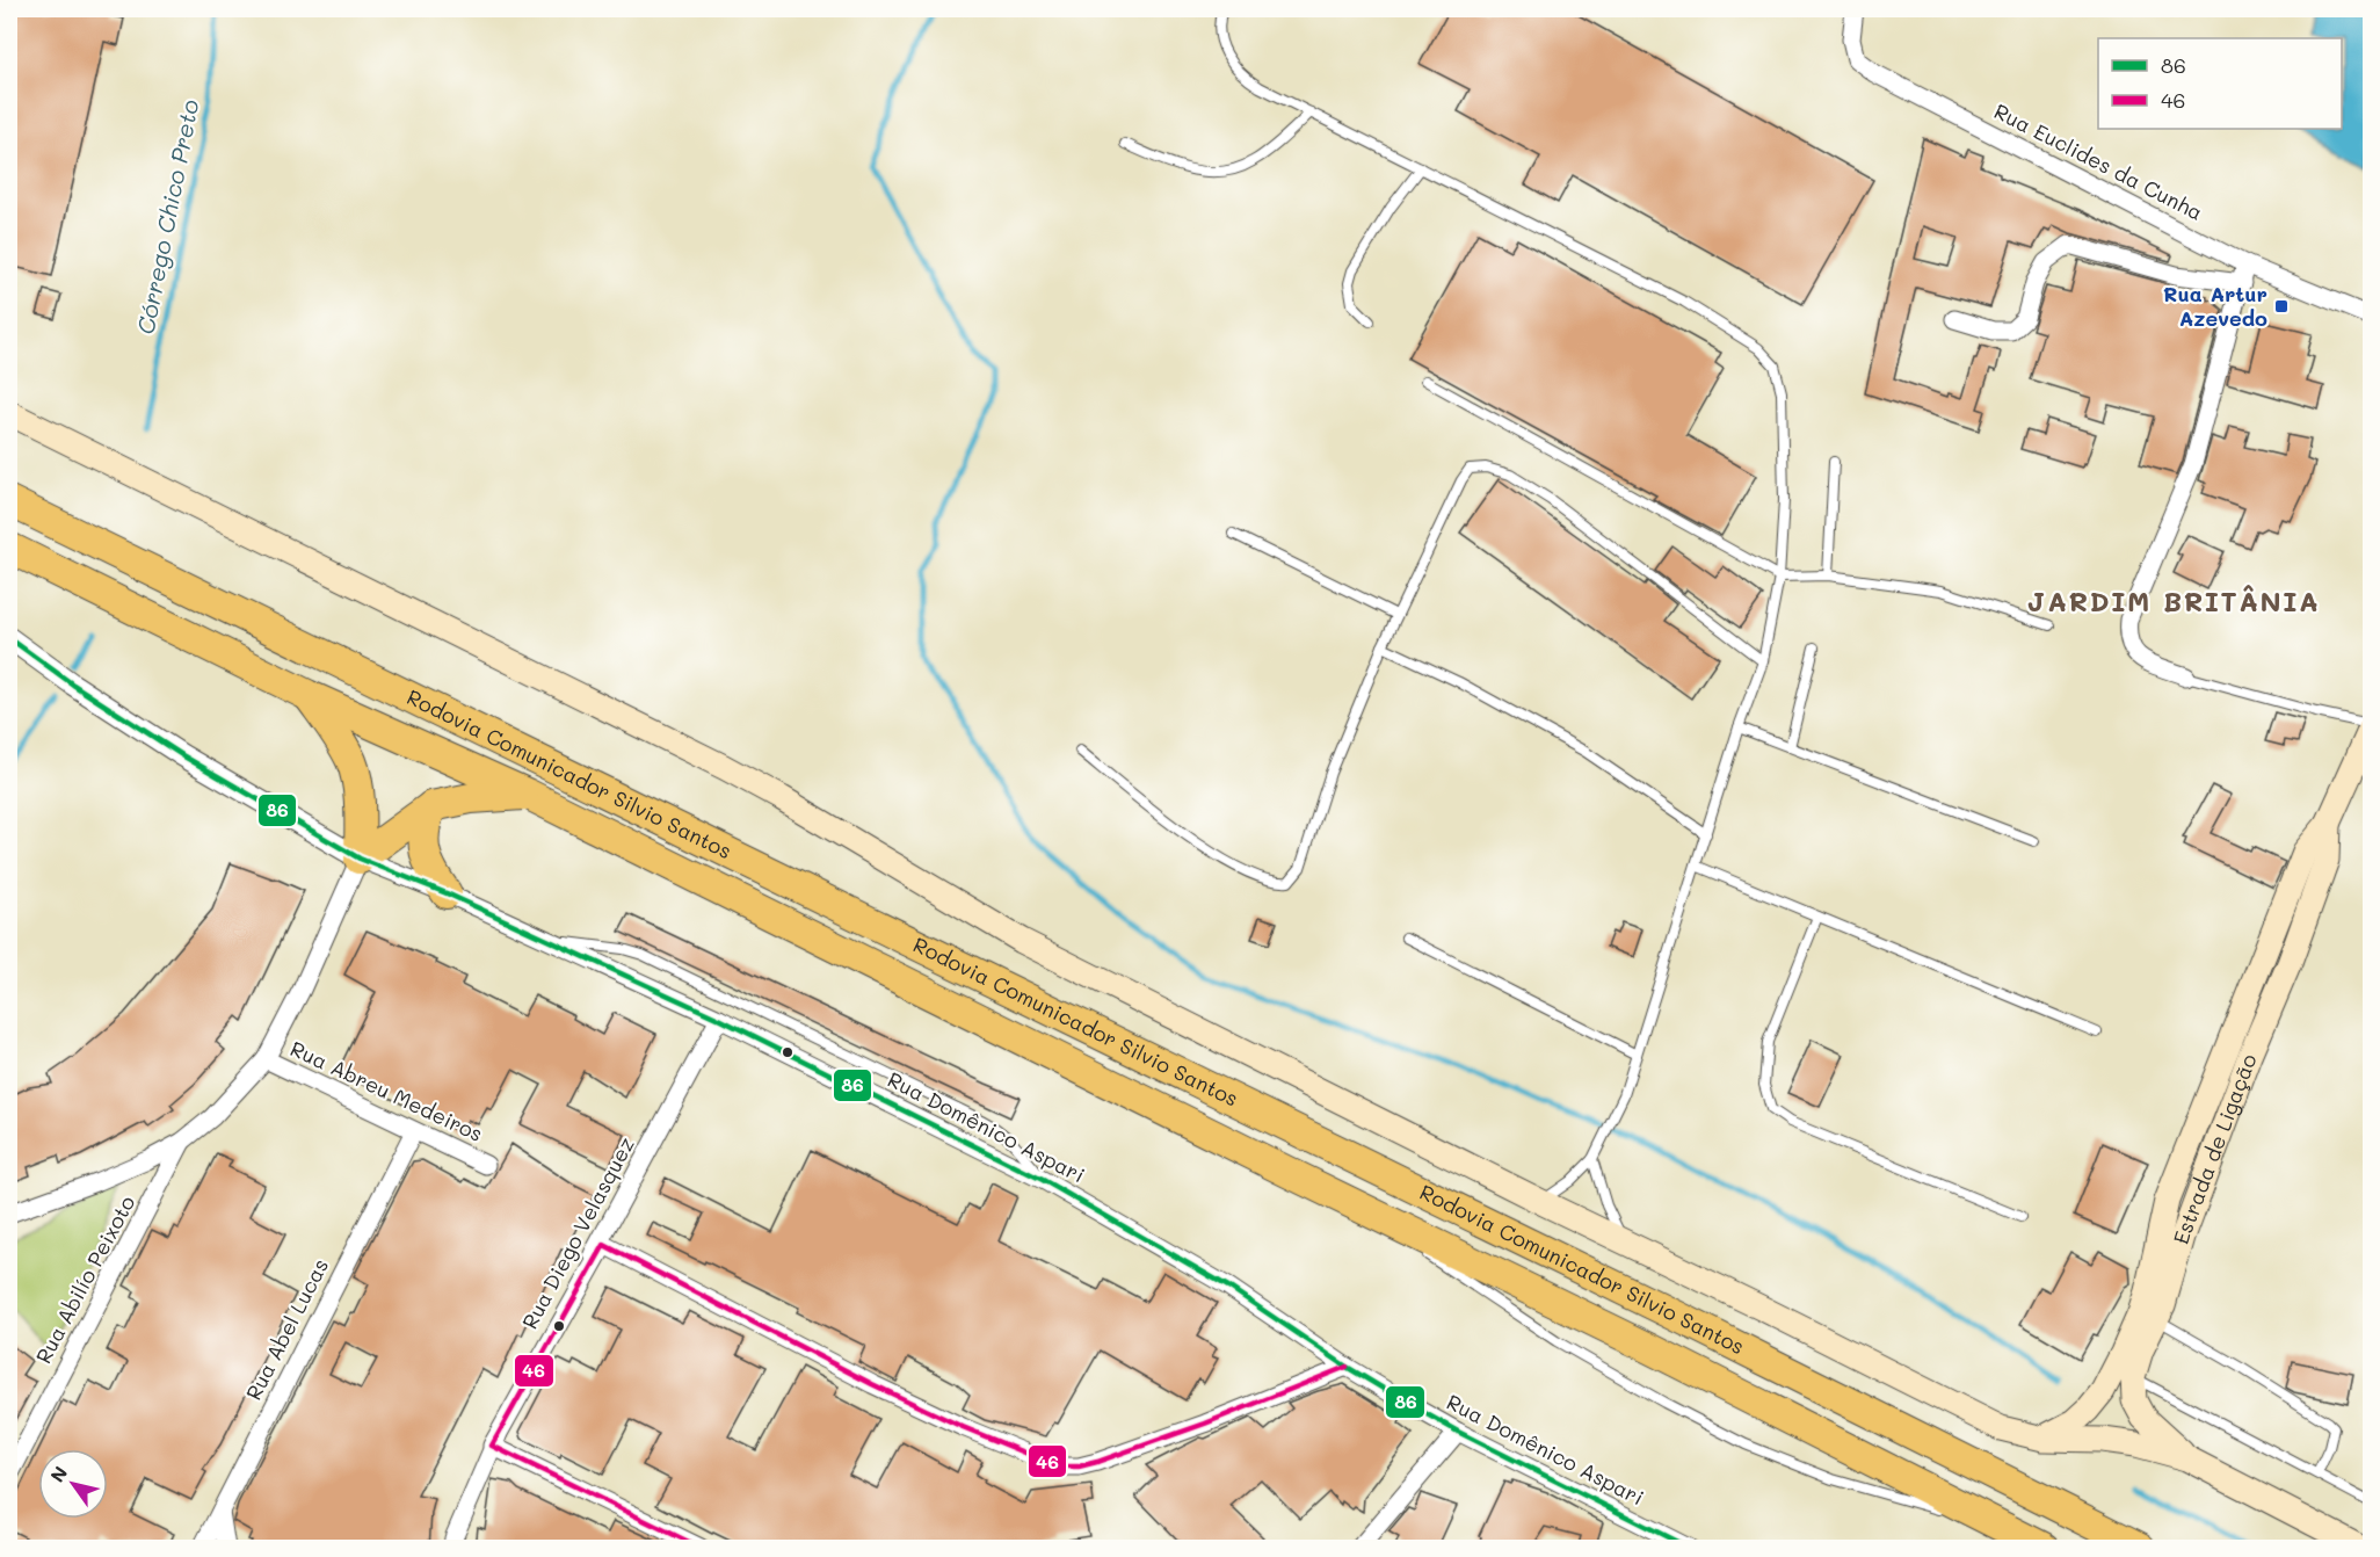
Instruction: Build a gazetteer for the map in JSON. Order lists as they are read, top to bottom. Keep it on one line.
{"streets":{"highway":["Rodovia Comunicador Silvio Santos"],"main road":["Estrada de Ligação"],"street":["Rua Euclides da Cunha","Rua Abreu Medeiros","Rua Domênico Aspari","Rua Diego Velasquez","Rua Abilío Peixoto","Rua Abel Lucas"]},"crossings":[["Rua Abreu Medeiros","Rua Abel Lucas"],["Rua Domênico Aspari","Rua Diego Velasquez"]],"districts":["JARDIM BRITÂNIA"],"water":["Córrego Chico Preto"],"places":{"transit":["Rua Artur Azevedo"]},"lines":["transit line 86","transit line 46"],"legend":["86","46"],"north":"top left"}
